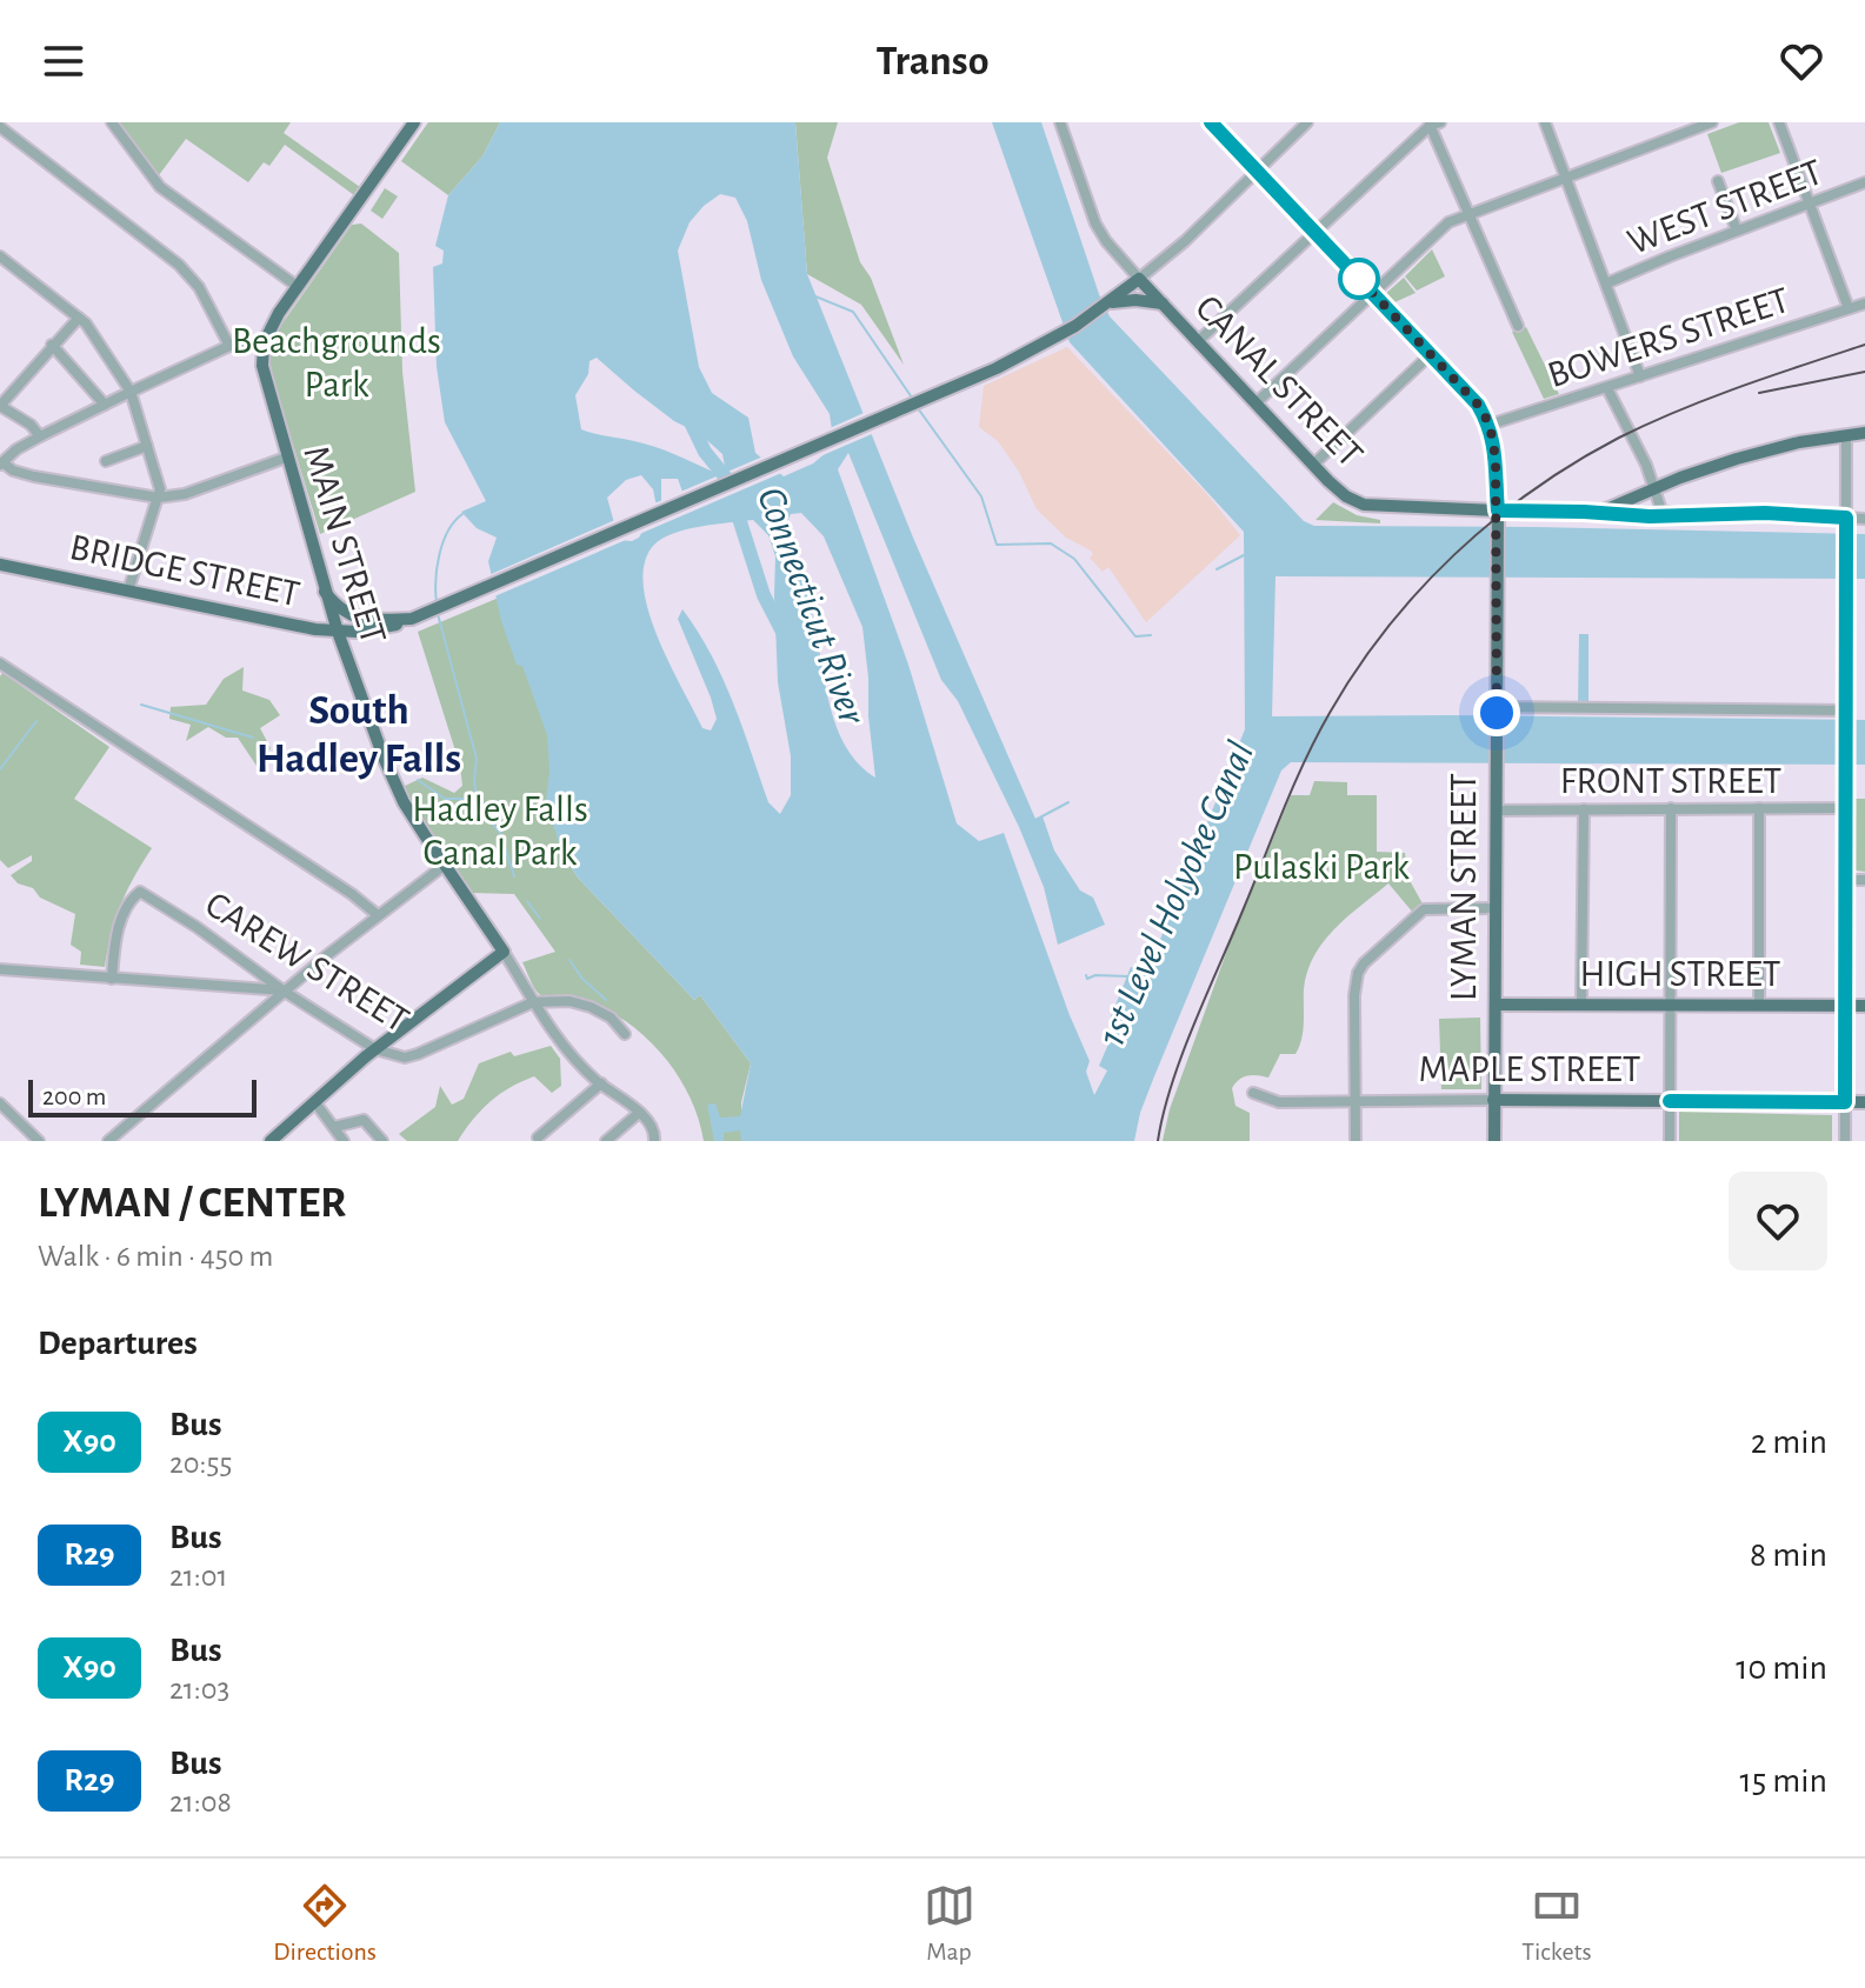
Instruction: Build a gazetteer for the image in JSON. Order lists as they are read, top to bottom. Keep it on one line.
{"streets":{"main road":["CANAL STREET","MAIN STREET","BRIDGE STREET","LYMAN STREET","HIGH STREET","MAPLE STREET"],"street":["WEST STREET","BOWERS STREET","FRONT STREET","CAREW STREET"]},"crossings":[["BOWERS STREET","LYMAN STREET"],["CANAL STREET","BRIDGE STREET"],["CANAL STREET","LYMAN STREET"],["MAIN STREET","BRIDGE STREET"],["FRONT STREET","LYMAN STREET"],["LYMAN STREET","HIGH STREET"],["LYMAN STREET","MAPLE STREET"]],"districts":["South Hadley Falls"],"water":["Connecticut River","1st Level Holyoke Canal"],"parks":["Beachgrounds Park","Hadley Falls Canal Park","Pulaski Park"],"lines":["bus line X90"],"scale_bar":"200 m","page":{"header":"Transo","scale":"200 m","heading":[["LYMAN / CENTER","Walk · 6 min · 450 m"],"Departures"],"list":[{"mark":"X90","name":"Bus","note":"20:55","value":"2 min"},{"mark":"R29","name":"Bus","note":"21:01","value":"8 min"},{"mark":"X90","name":"Bus","note":"21:03","value":"10 min"},{"mark":"R29","name":"Bus","note":"21:08","value":"15 min"}],"tabs":["Directions","Map","Tickets"]}}
